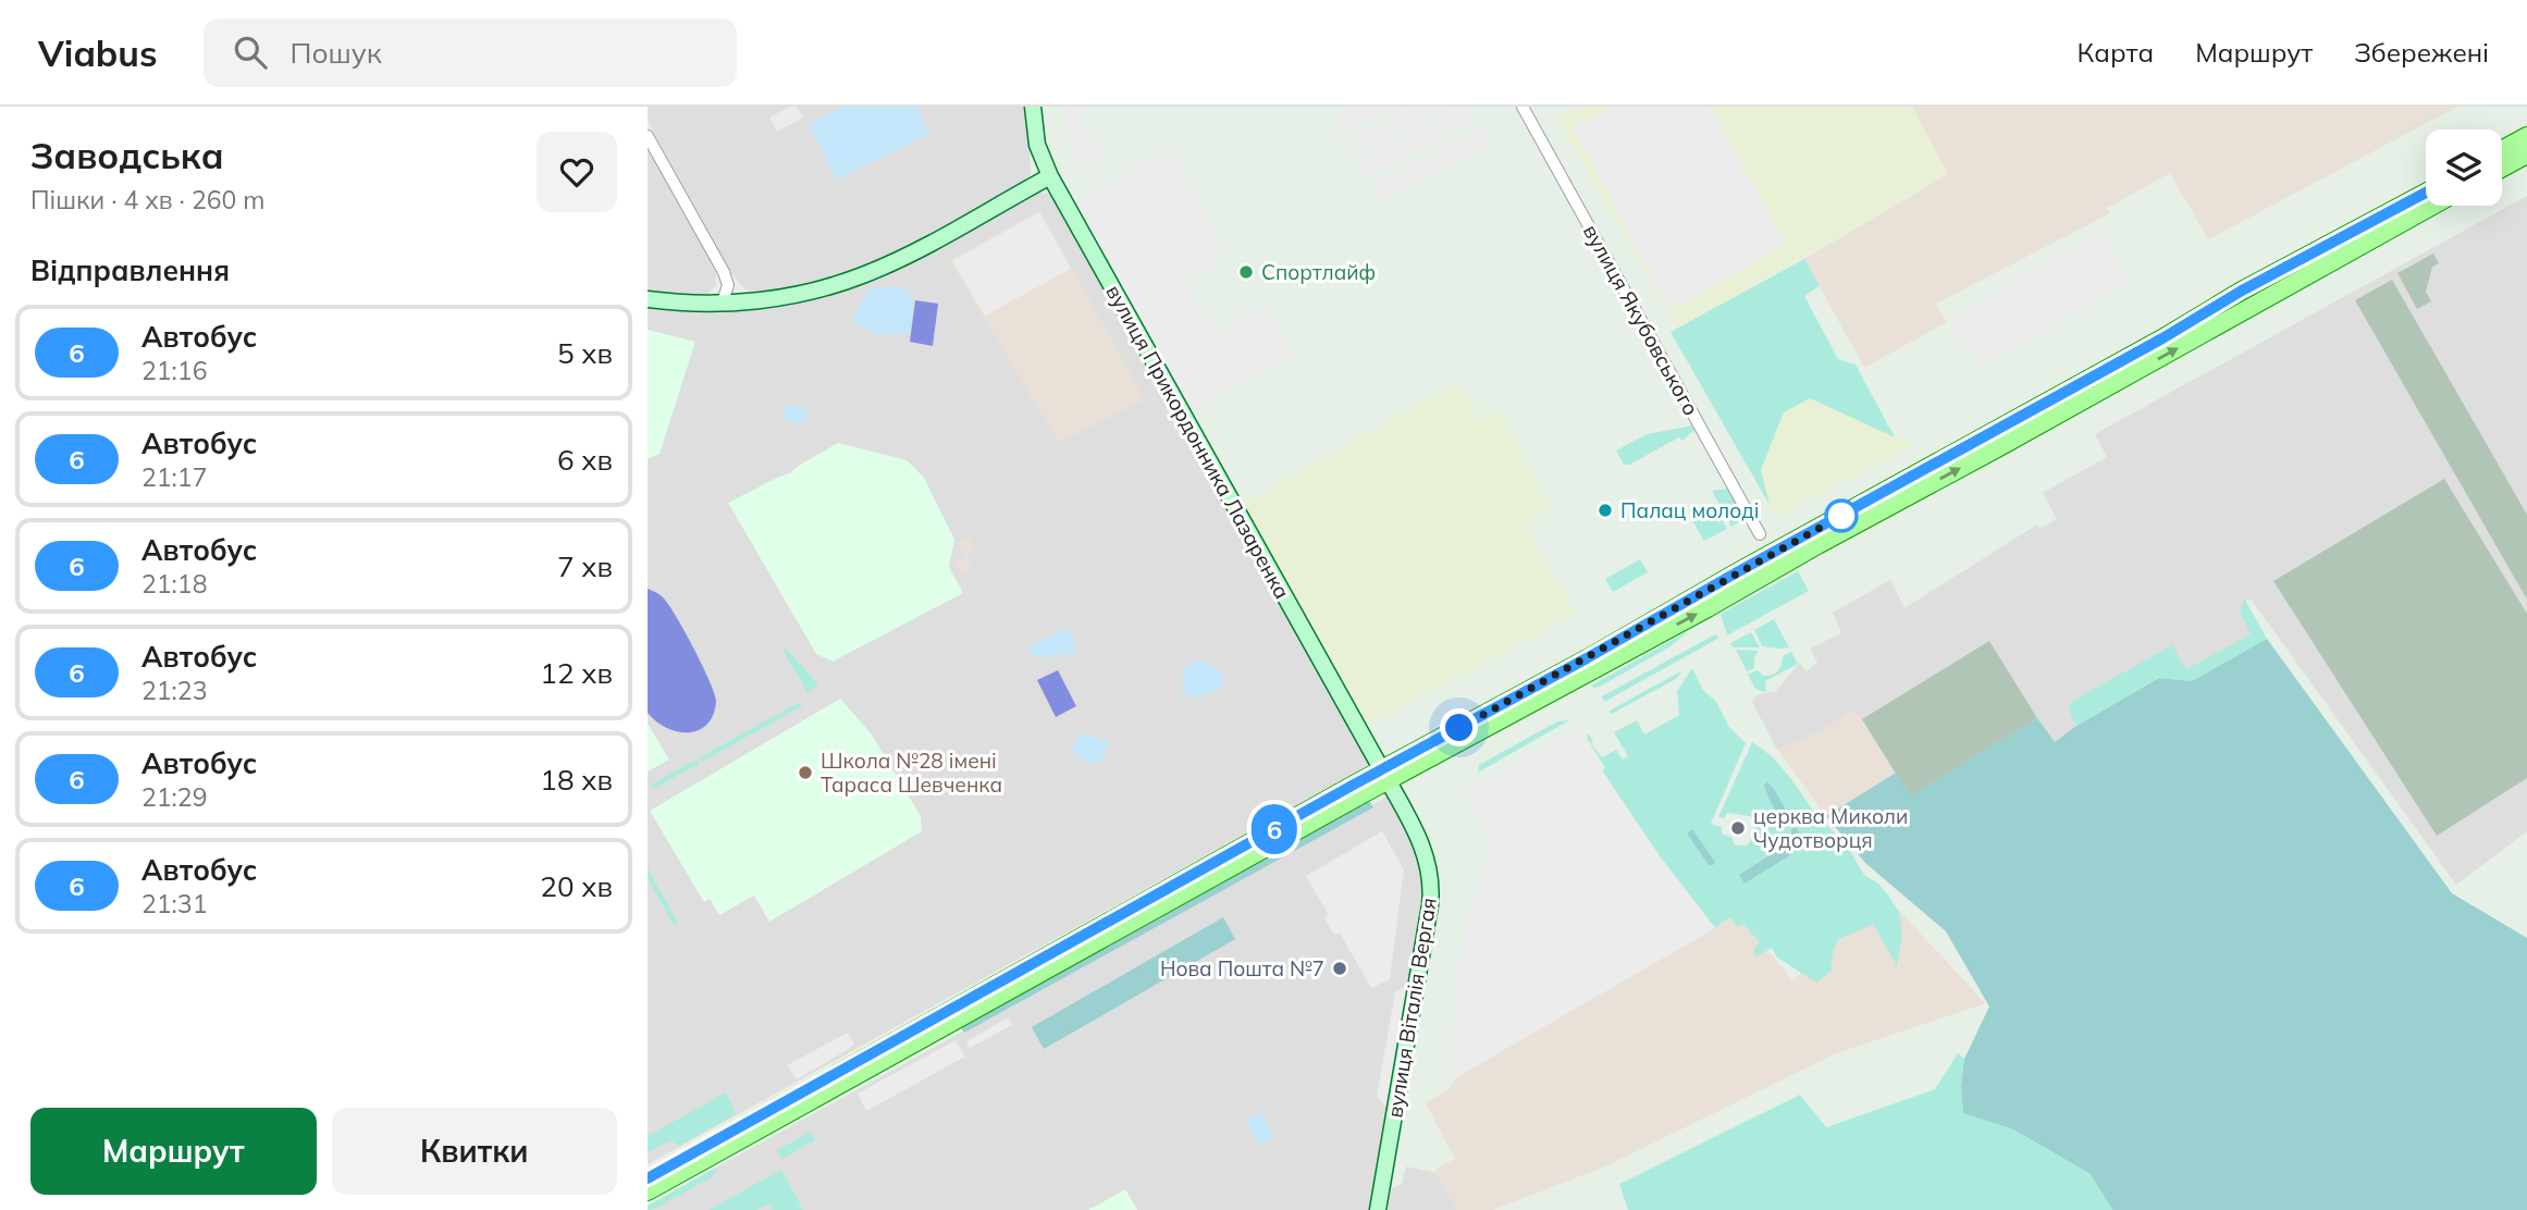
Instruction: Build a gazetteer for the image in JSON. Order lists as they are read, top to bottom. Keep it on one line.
{"streets":{"street":["вулиця Якубовського","вулиця Прикордонника Лазаренка","вулиця Віталія Вергая"]},"crossings":[["вулиця Прикордонника Лазаренка","вулиця Віталія Вергая"]],"places":["Спортлайф","Палац молоді","Школа №28 імені Тараса Шевченка","церква Миколи Чудотворця","Нова Пошта №7"],"lines":["bus line 6"],"page":{"header":"Viabus","search":"Пошук","nav":["Карта","Маршрут","Збережені"],"heading":[["Заводська","Пішки · 4 хв · 260 m"],"Відправлення"],"on_map":"6","list":[{"mark":"6","name":"Автобус","note":"21:16","value":"5 хв"},{"mark":"6","name":"Автобус","note":"21:17","value":"6 хв"},{"mark":"6","name":"Автобус","note":"21:18","value":"7 хв"},{"mark":"6","name":"Автобус","note":"21:23","value":"12 хв"},{"mark":"6","name":"Автобус","note":"21:29","value":"18 хв"},{"mark":"6","name":"Автобус","note":"21:31","value":"20 хв"}],"buttons":["Маршрут","Квитки"]}}
